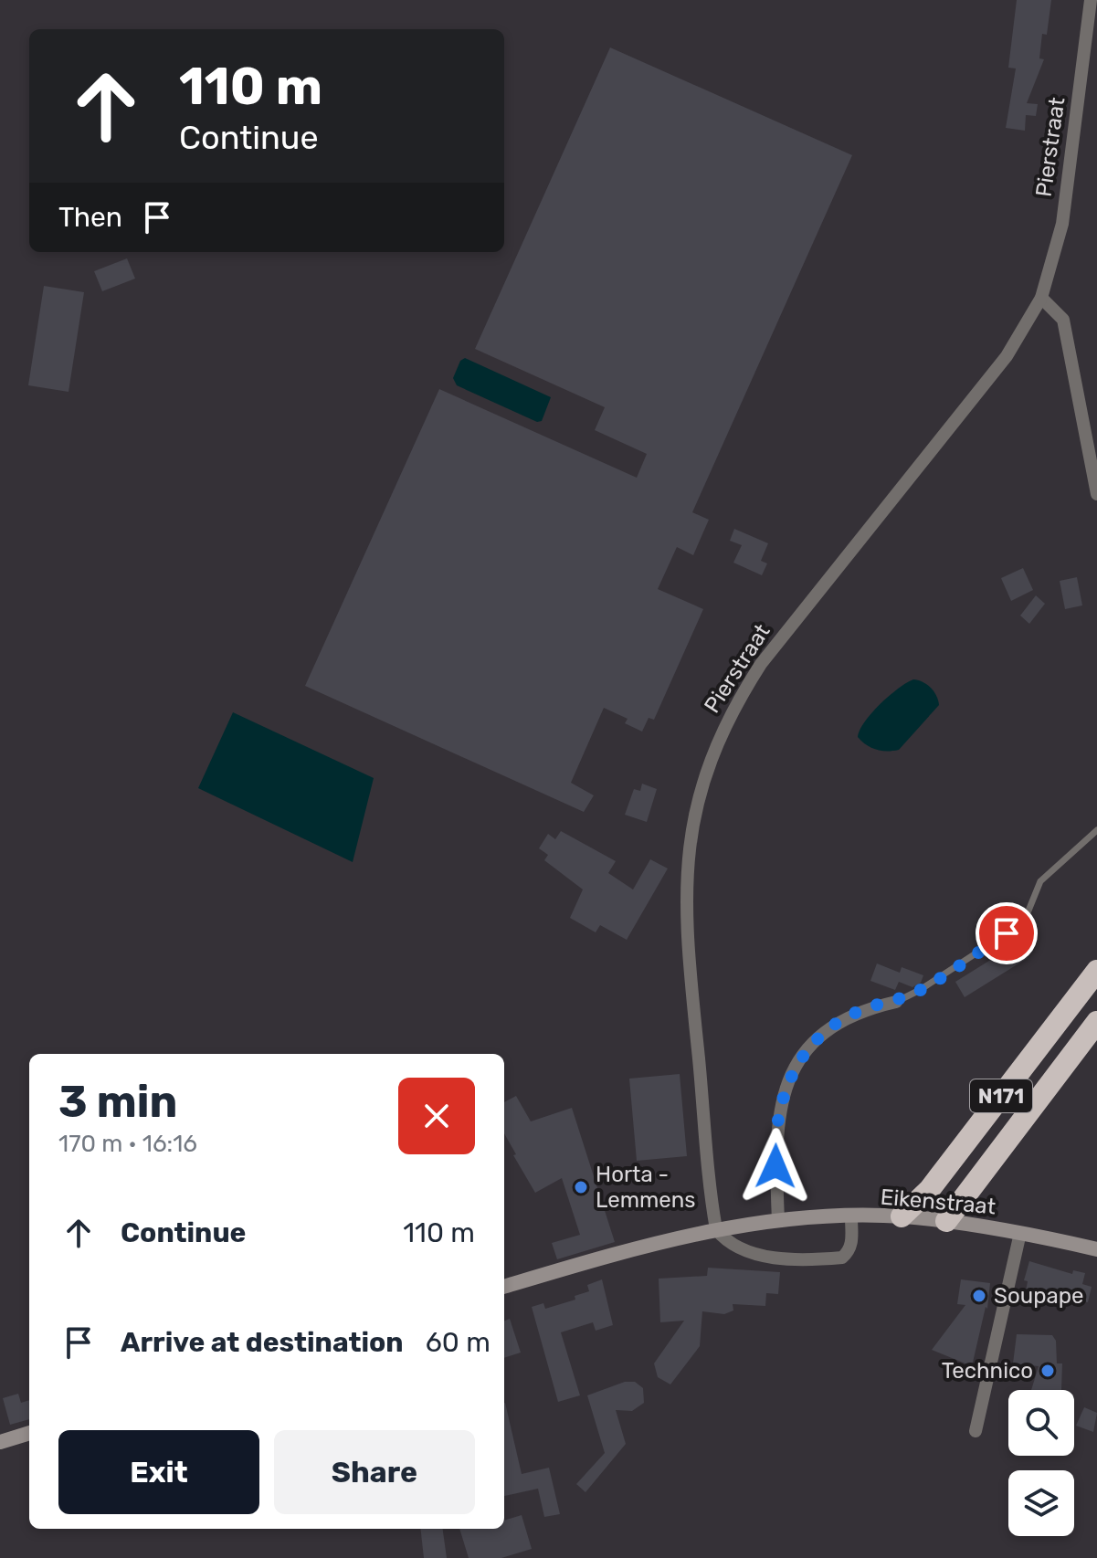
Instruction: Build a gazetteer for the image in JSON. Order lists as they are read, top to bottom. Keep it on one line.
{"streets":{"highway":["N171"],"street":["Pierstraat","Eikenstraat"]},"crossings":[["N171","Eikenstraat"]],"places":["Horta - Lemmens","Soupape","Technico"],"page":{"turn":["110 m","Continue"],"then":"Then","heading":["3 min","170 m · 16:16"],"list":[{"name":"Continue","value":"110 m"},{"name":"Arrive at destination","value":"60 m"}],"buttons":["Exit","Share"]}}
